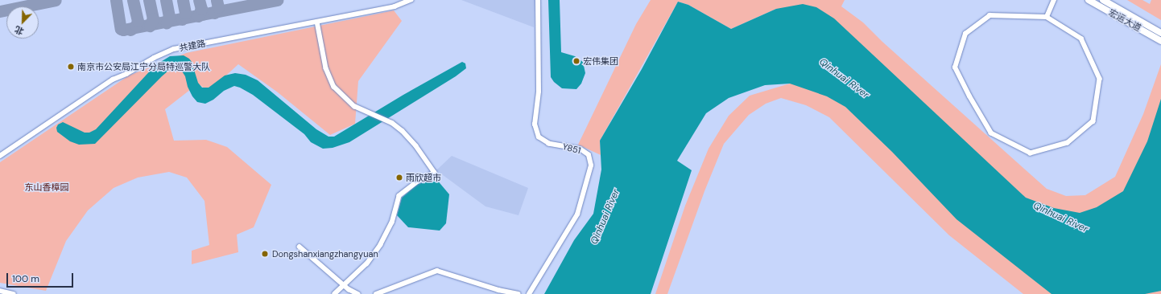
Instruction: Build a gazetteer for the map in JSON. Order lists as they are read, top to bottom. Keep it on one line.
{"streets":{"main road":["宏运大道"],"street":["共建路","Y851"]},"water":["Qinhuai River"],"parks":["东山香樟园"],"places":["宏伟集团","南京市公安局江宁分局特巡警大队","雨欣超市","Dongshanxiangzhangyuan"],"scale_bar":"100 m","north":"bottom left"}
